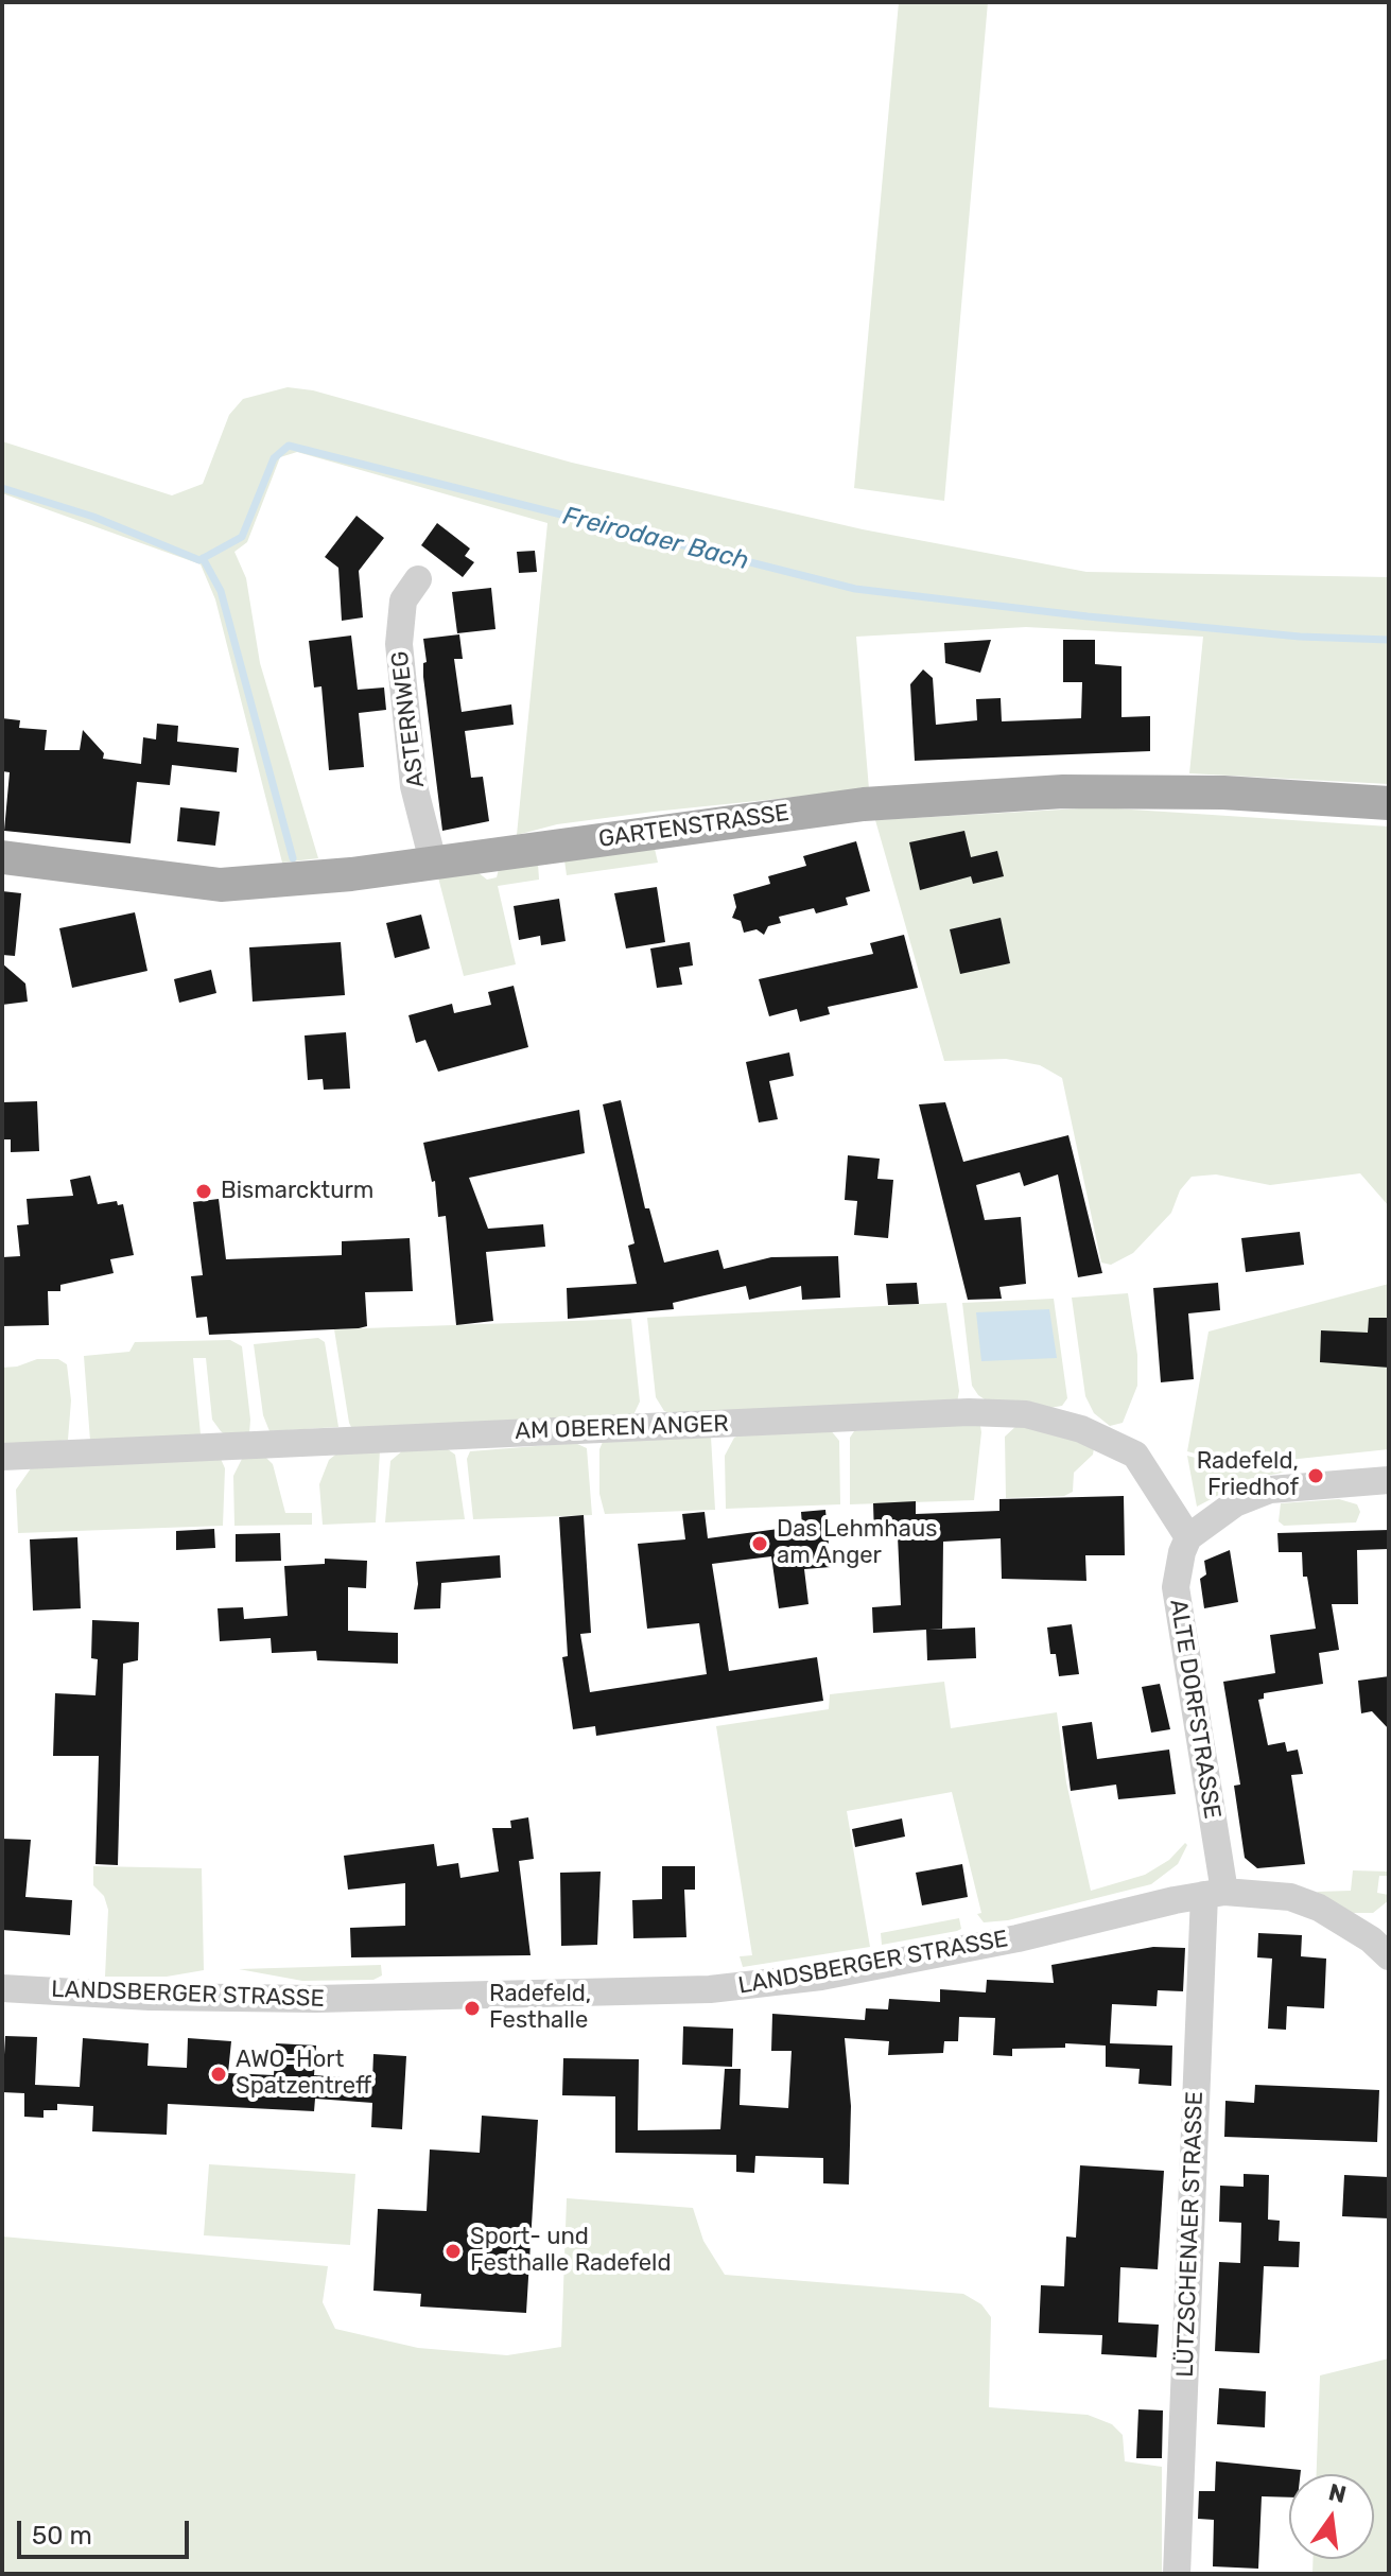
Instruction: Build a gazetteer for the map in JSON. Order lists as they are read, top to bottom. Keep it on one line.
{"streets":{"main road":["GARTENSTRASSE"],"street":["ASTERNWEG","AM OBEREN ANGER","ALTE DORFSTRASSE","LANDSBERGER STRASSE","LÜTZSCHENAER STRASSE"]},"crossings":[["ASTERNWEG","GARTENSTRASSE"],["AM OBEREN ANGER","ALTE DORFSTRASSE"],["ALTE DORFSTRASSE","LANDSBERGER STRASSE"],["ALTE DORFSTRASSE","LÜTZSCHENAER STRASSE"],["LANDSBERGER STRASSE","LÜTZSCHENAER STRASSE"]],"water":["Freirodaer Bach"],"places":["Bismarckturm","Radefeld, Friedhof","Das Lehmhaus am Anger","Radefeld, Festhalle","AWO-Hort Spatzentreff","Sport- und Festhalle Radefeld"],"scale_bar":"50 m","north":"top"}
